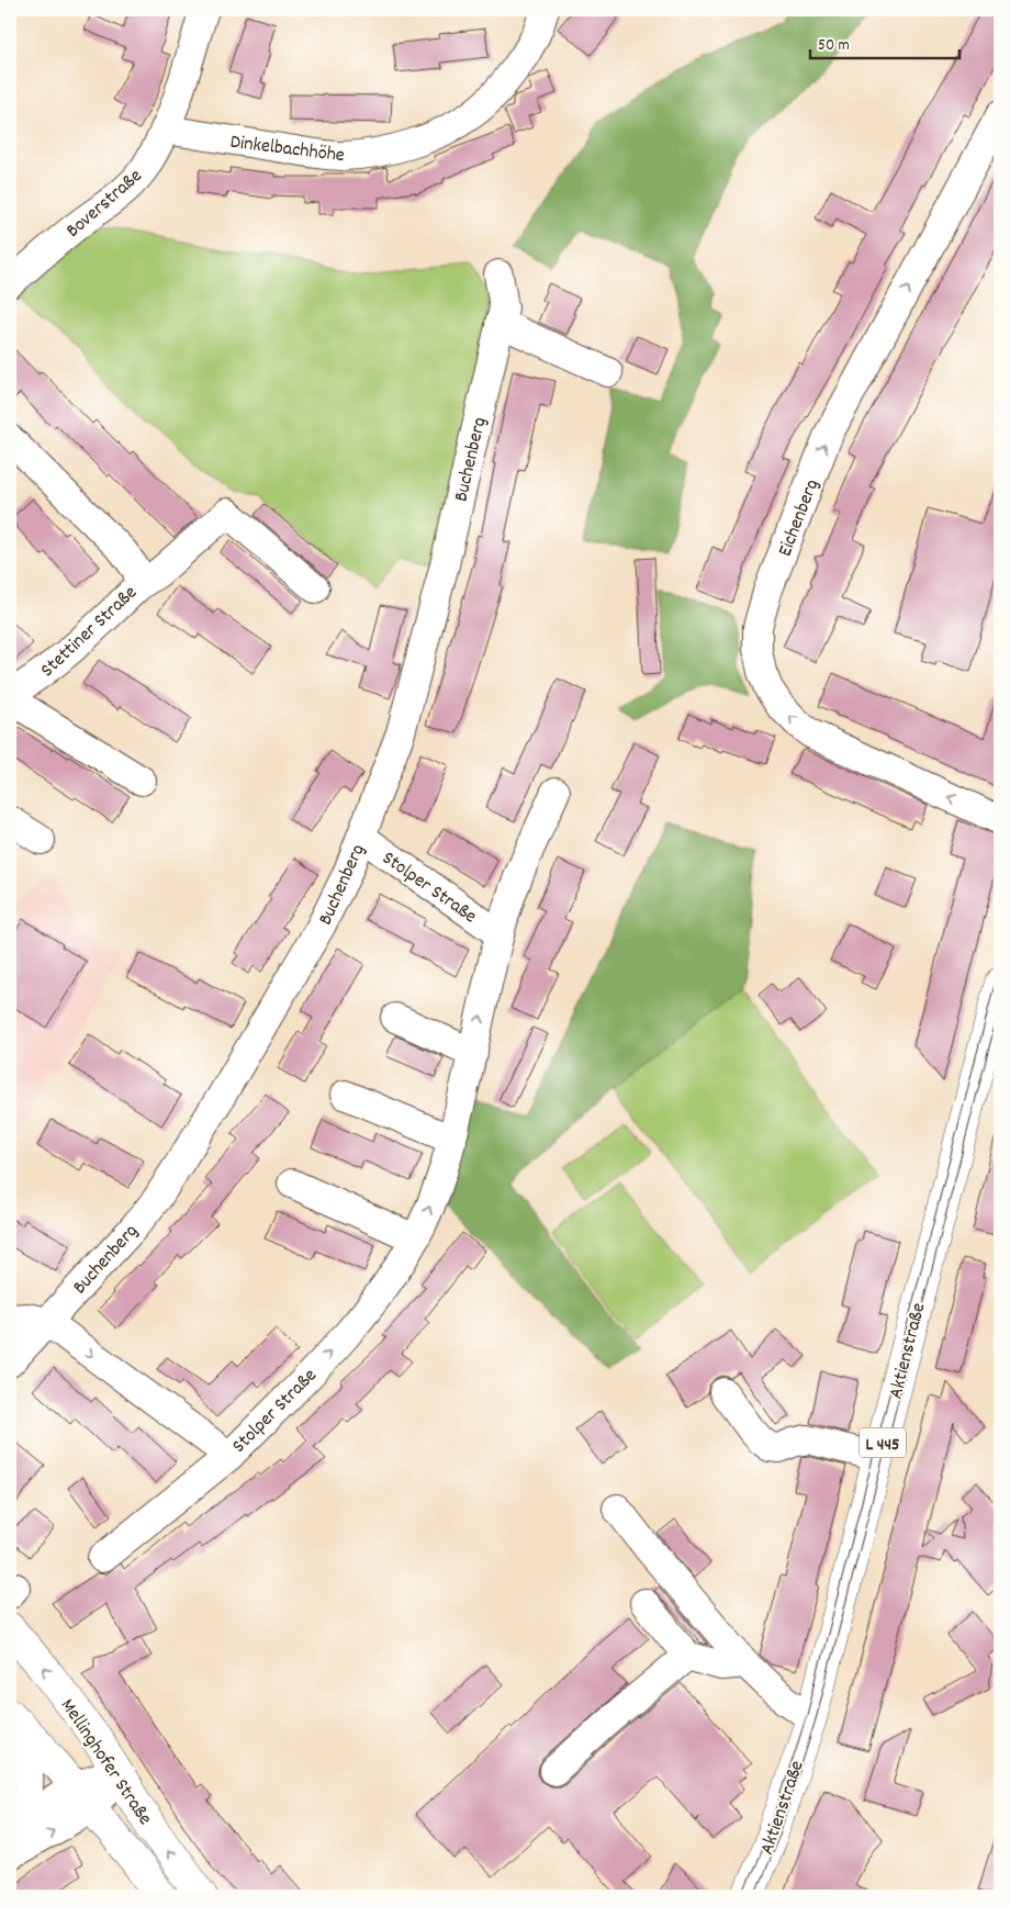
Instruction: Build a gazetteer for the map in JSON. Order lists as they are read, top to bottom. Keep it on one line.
{"streets":{"main road":["Aktienstraße","L 445","Mellinghofer Straße"],"street":["Dinkelbachhöhe","Boverstraße","Buchenberg","Eichenberg","Stettiner Straße","Stolper Straße"]},"crossings":[["Dinkelbachhöhe","Boverstraße"],["Buchenberg","Stolper Straße"]],"scale_bar":"50 m"}
